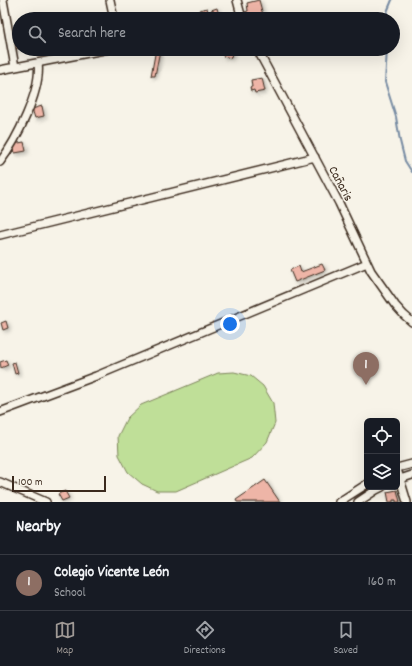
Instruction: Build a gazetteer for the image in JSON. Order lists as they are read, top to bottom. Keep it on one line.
{"streets":{"street":["Cañaris"]},"scale_bar":"100 m","page":{"search":"Search here","pins":"1","scale":"100 m","heading":"Nearby","list":[{"mark":"1","name":"Colegio Vicente León","note":"School","value":"160 m"}],"nav":["Map","Directions","Saved"]}}
